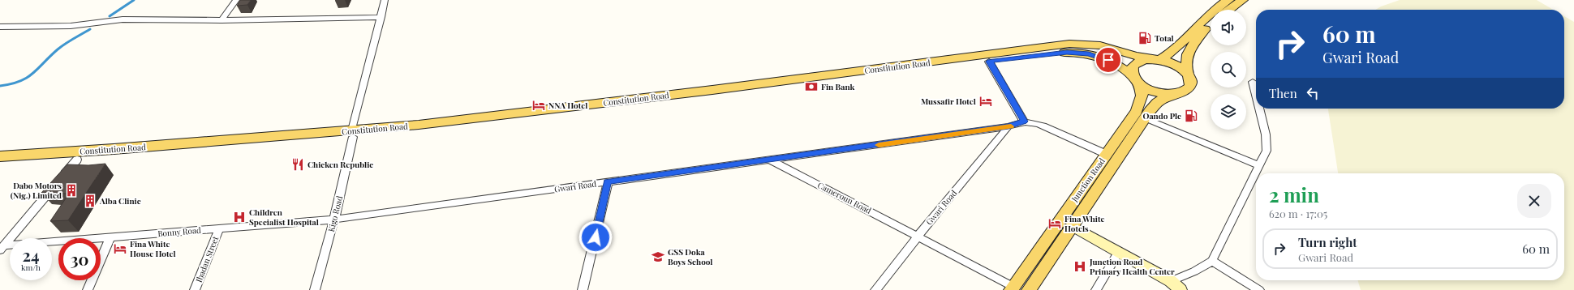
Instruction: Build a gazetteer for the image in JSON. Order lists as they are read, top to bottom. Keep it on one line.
{"streets":{"main road":["Constitution Road","Junction Road"],"street":["Gwari Road","Cameroun Road","Kigo Road","Bonny Road","Ibadan Street"]},"crossings":[["Constitution Road","Junction Road"],["Constitution Road","Kigo Road"],["Junction Road","Gwari Road"],["Junction Road","Cameroun Road"],["Gwari Road","Cameroun Road"],["Gwari Road","Kigo Road"],["Gwari Road","Bonny Road"],["Kigo Road","Bonny Road"],["Bonny Road","Ibadan Street"]],"places":{"fuel station":["Total","Oando Plc"],"bank":["Fin Bank"],"hotel":["Mussafir Hotel","NNA Hotel","Fina White Hotels","Fina White House Hotel"],"restaurant":["Chicken Republic"],"building":["Dabo Motors (Nig.) Limited","Alba Clinic"],"hospital":["Children Specialist Hospital","Junction Road Primary Health Center"],"school or university":["GSS Doka Boys School"]},"page":{"turn":["60 m","Gwari Road"],"then":"Then","heading":["2 min","620 m · 17:05"],"list":[{"name":"Turn right","note":"Gwari Road","value":"60 m"}],"speed":"24 km/h","limit":"30"}}
